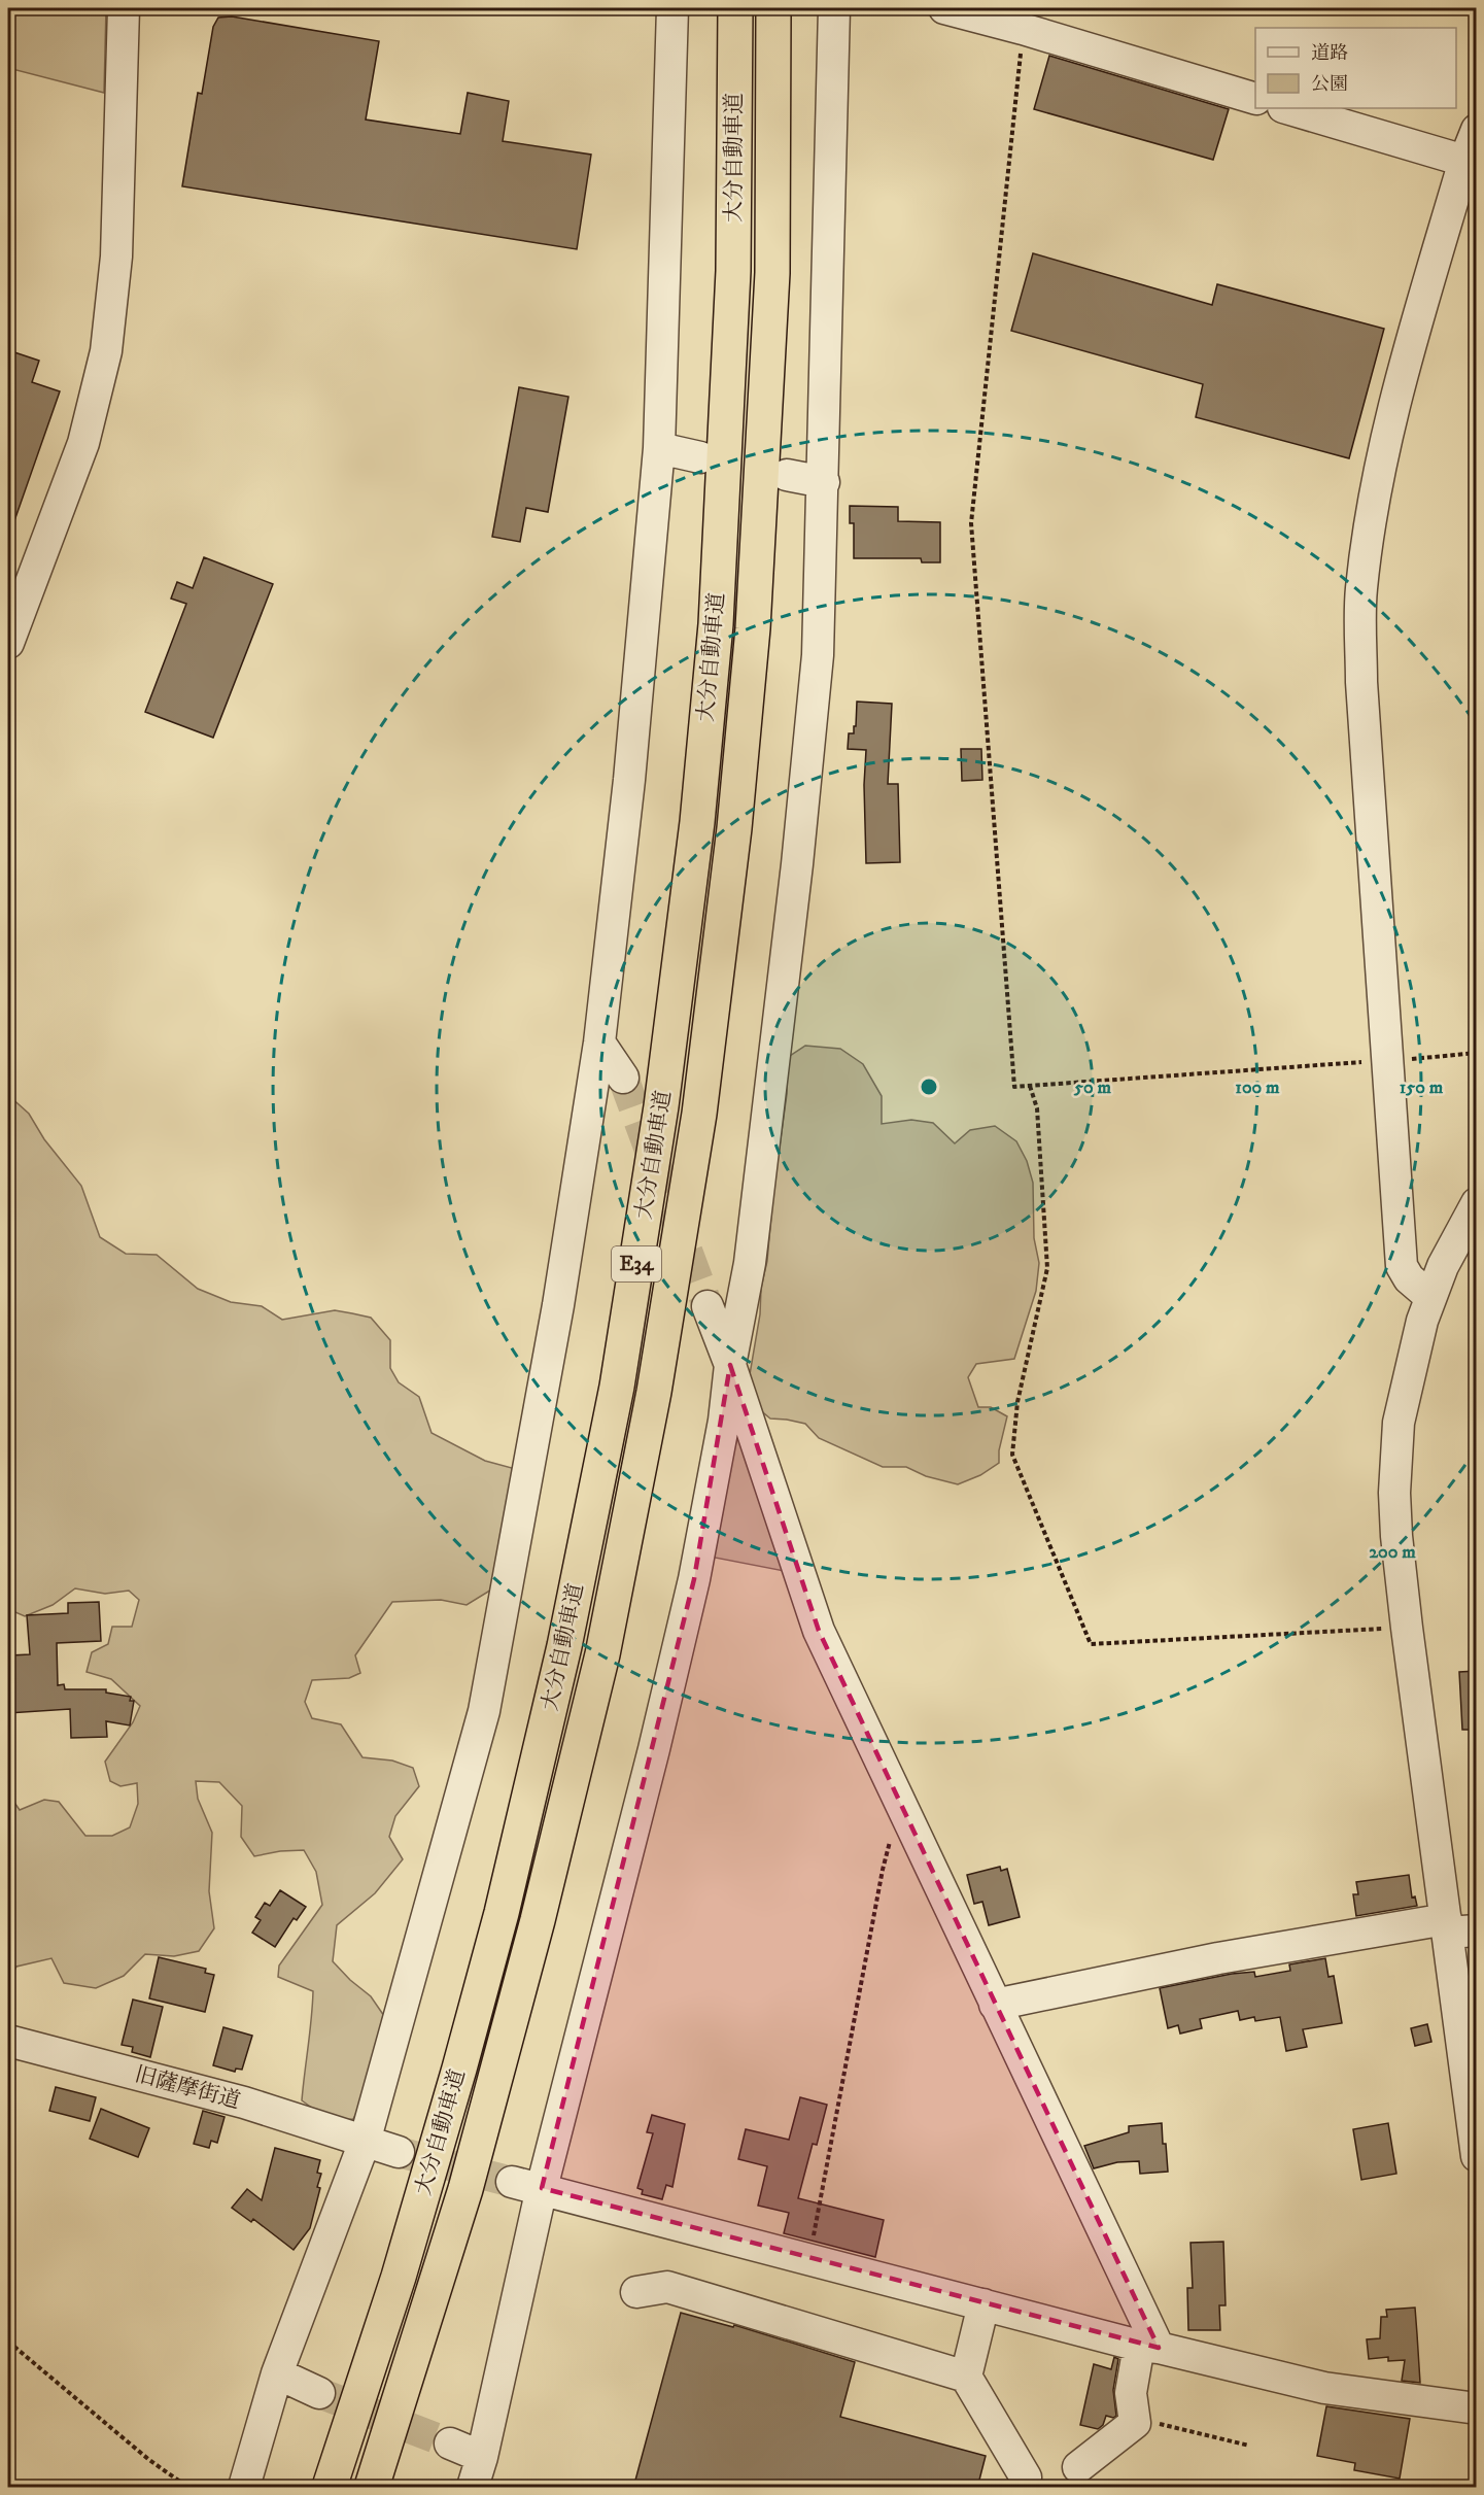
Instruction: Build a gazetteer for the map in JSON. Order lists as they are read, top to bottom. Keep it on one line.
{"streets":{"highway":["大分自動車道","E34"],"street":["旧薩摩街道"]},"legend":["道路","公園"],"rings":["50 m","100 m","150 m","200 m"]}
